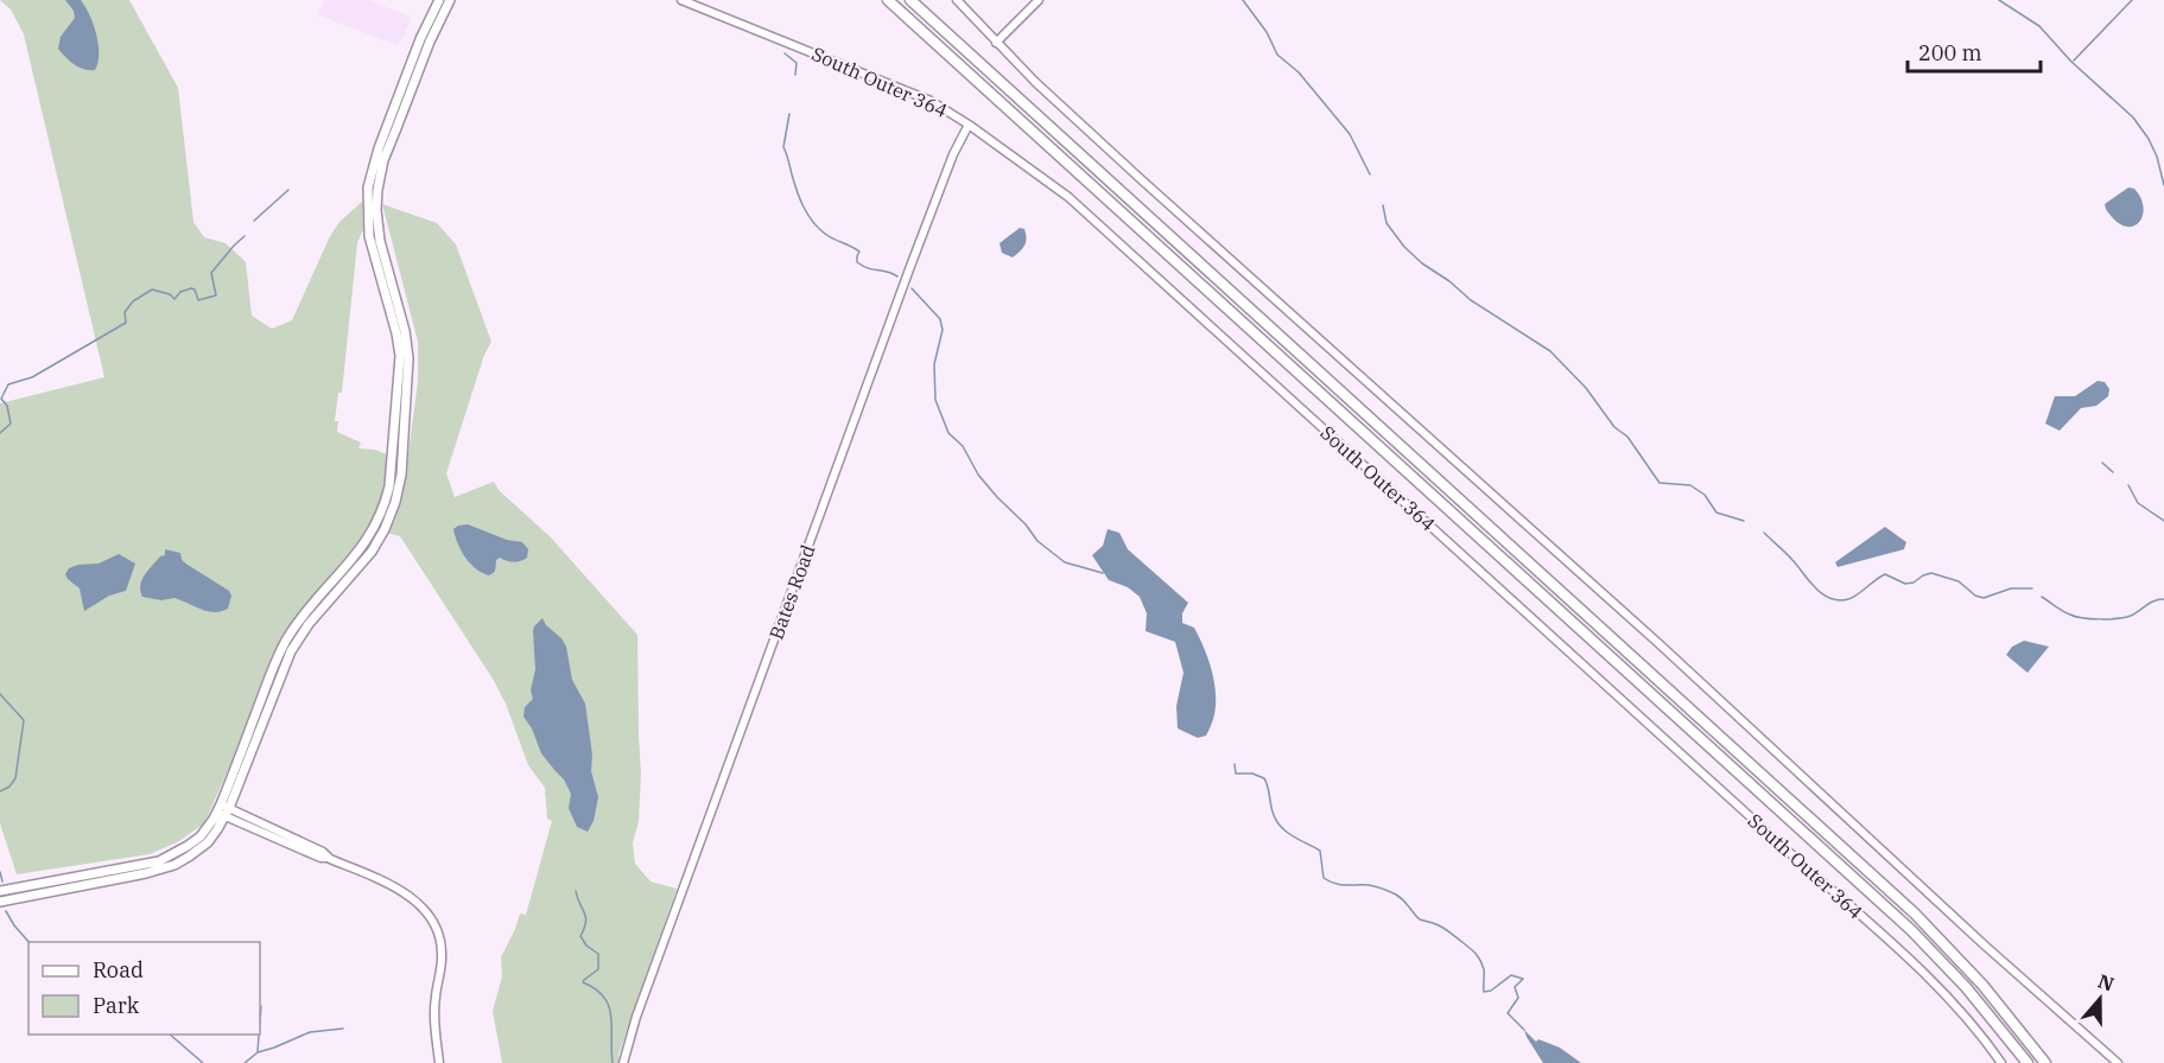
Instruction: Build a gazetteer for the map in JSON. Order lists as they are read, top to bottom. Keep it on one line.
{"streets":{"street":["South Outer 364","Bates Road"]},"crossings":[["South Outer 364","Bates Road"]],"legend":["Road","Park"],"scale_bar":"200 m","north":"top"}
